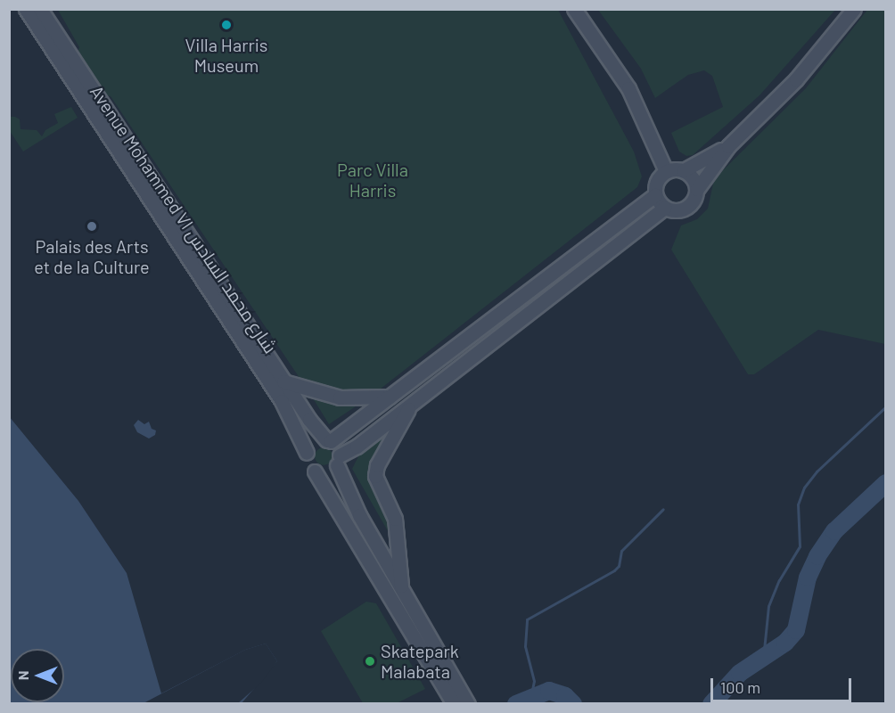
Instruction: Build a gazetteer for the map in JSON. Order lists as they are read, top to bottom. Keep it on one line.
{"streets":{"main road":["Avenue Mohammed VI شارع محمد السادس"]},"parks":["Parc Villa Harris"],"places":["Villa Harris Museum","Palais des Arts et de la Culture","Skatepark Malabata"],"scale_bar":"100 m","north":"left"}
